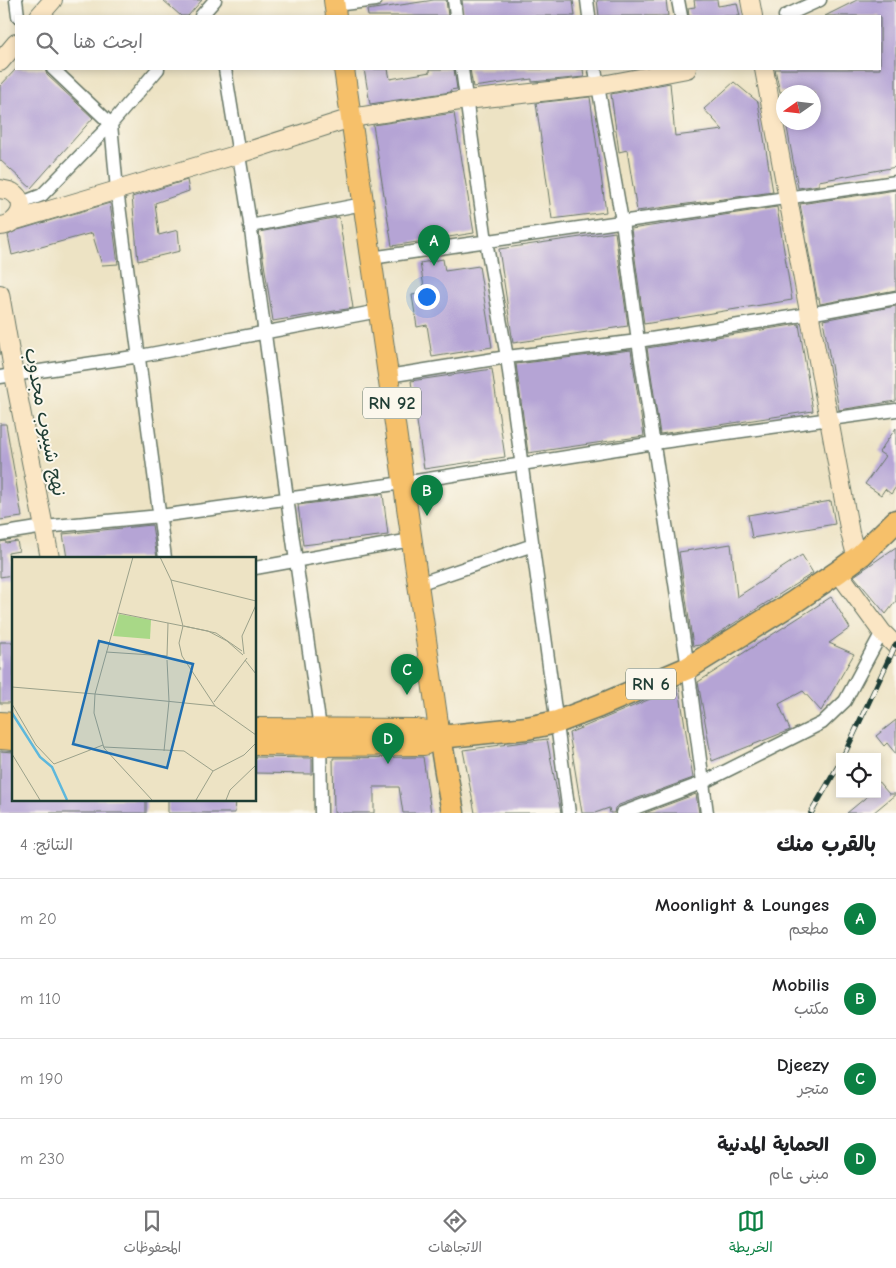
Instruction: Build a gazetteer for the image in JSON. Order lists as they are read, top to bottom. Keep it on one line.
{"streets":{"highway":["RN 92","RN 6"],"street":["نهج شيبوب مجدوب"]},"crossings":[["RN 92","RN 6"]],"north":"left","page":{"search":"ابحث هنا","pins":["A","B","C","D"],"heading":["بالقرب منك","النتائج: 4"],"list":[{"mark":"A","name":"Moonlight & Lounges","note":"مطعم","value":"20 m"},{"mark":"B","name":"Mobilis","note":"مكتب","value":"110 m"},{"mark":"C","name":"Djeezy","note":"متجر","value":"190 m"},{"mark":"D","name":"الحماية المدنية","note":"مبنى عام","value":"230 m"}],"nav":["الخريطة","الاتجاهات","المحفوظات"]}}
